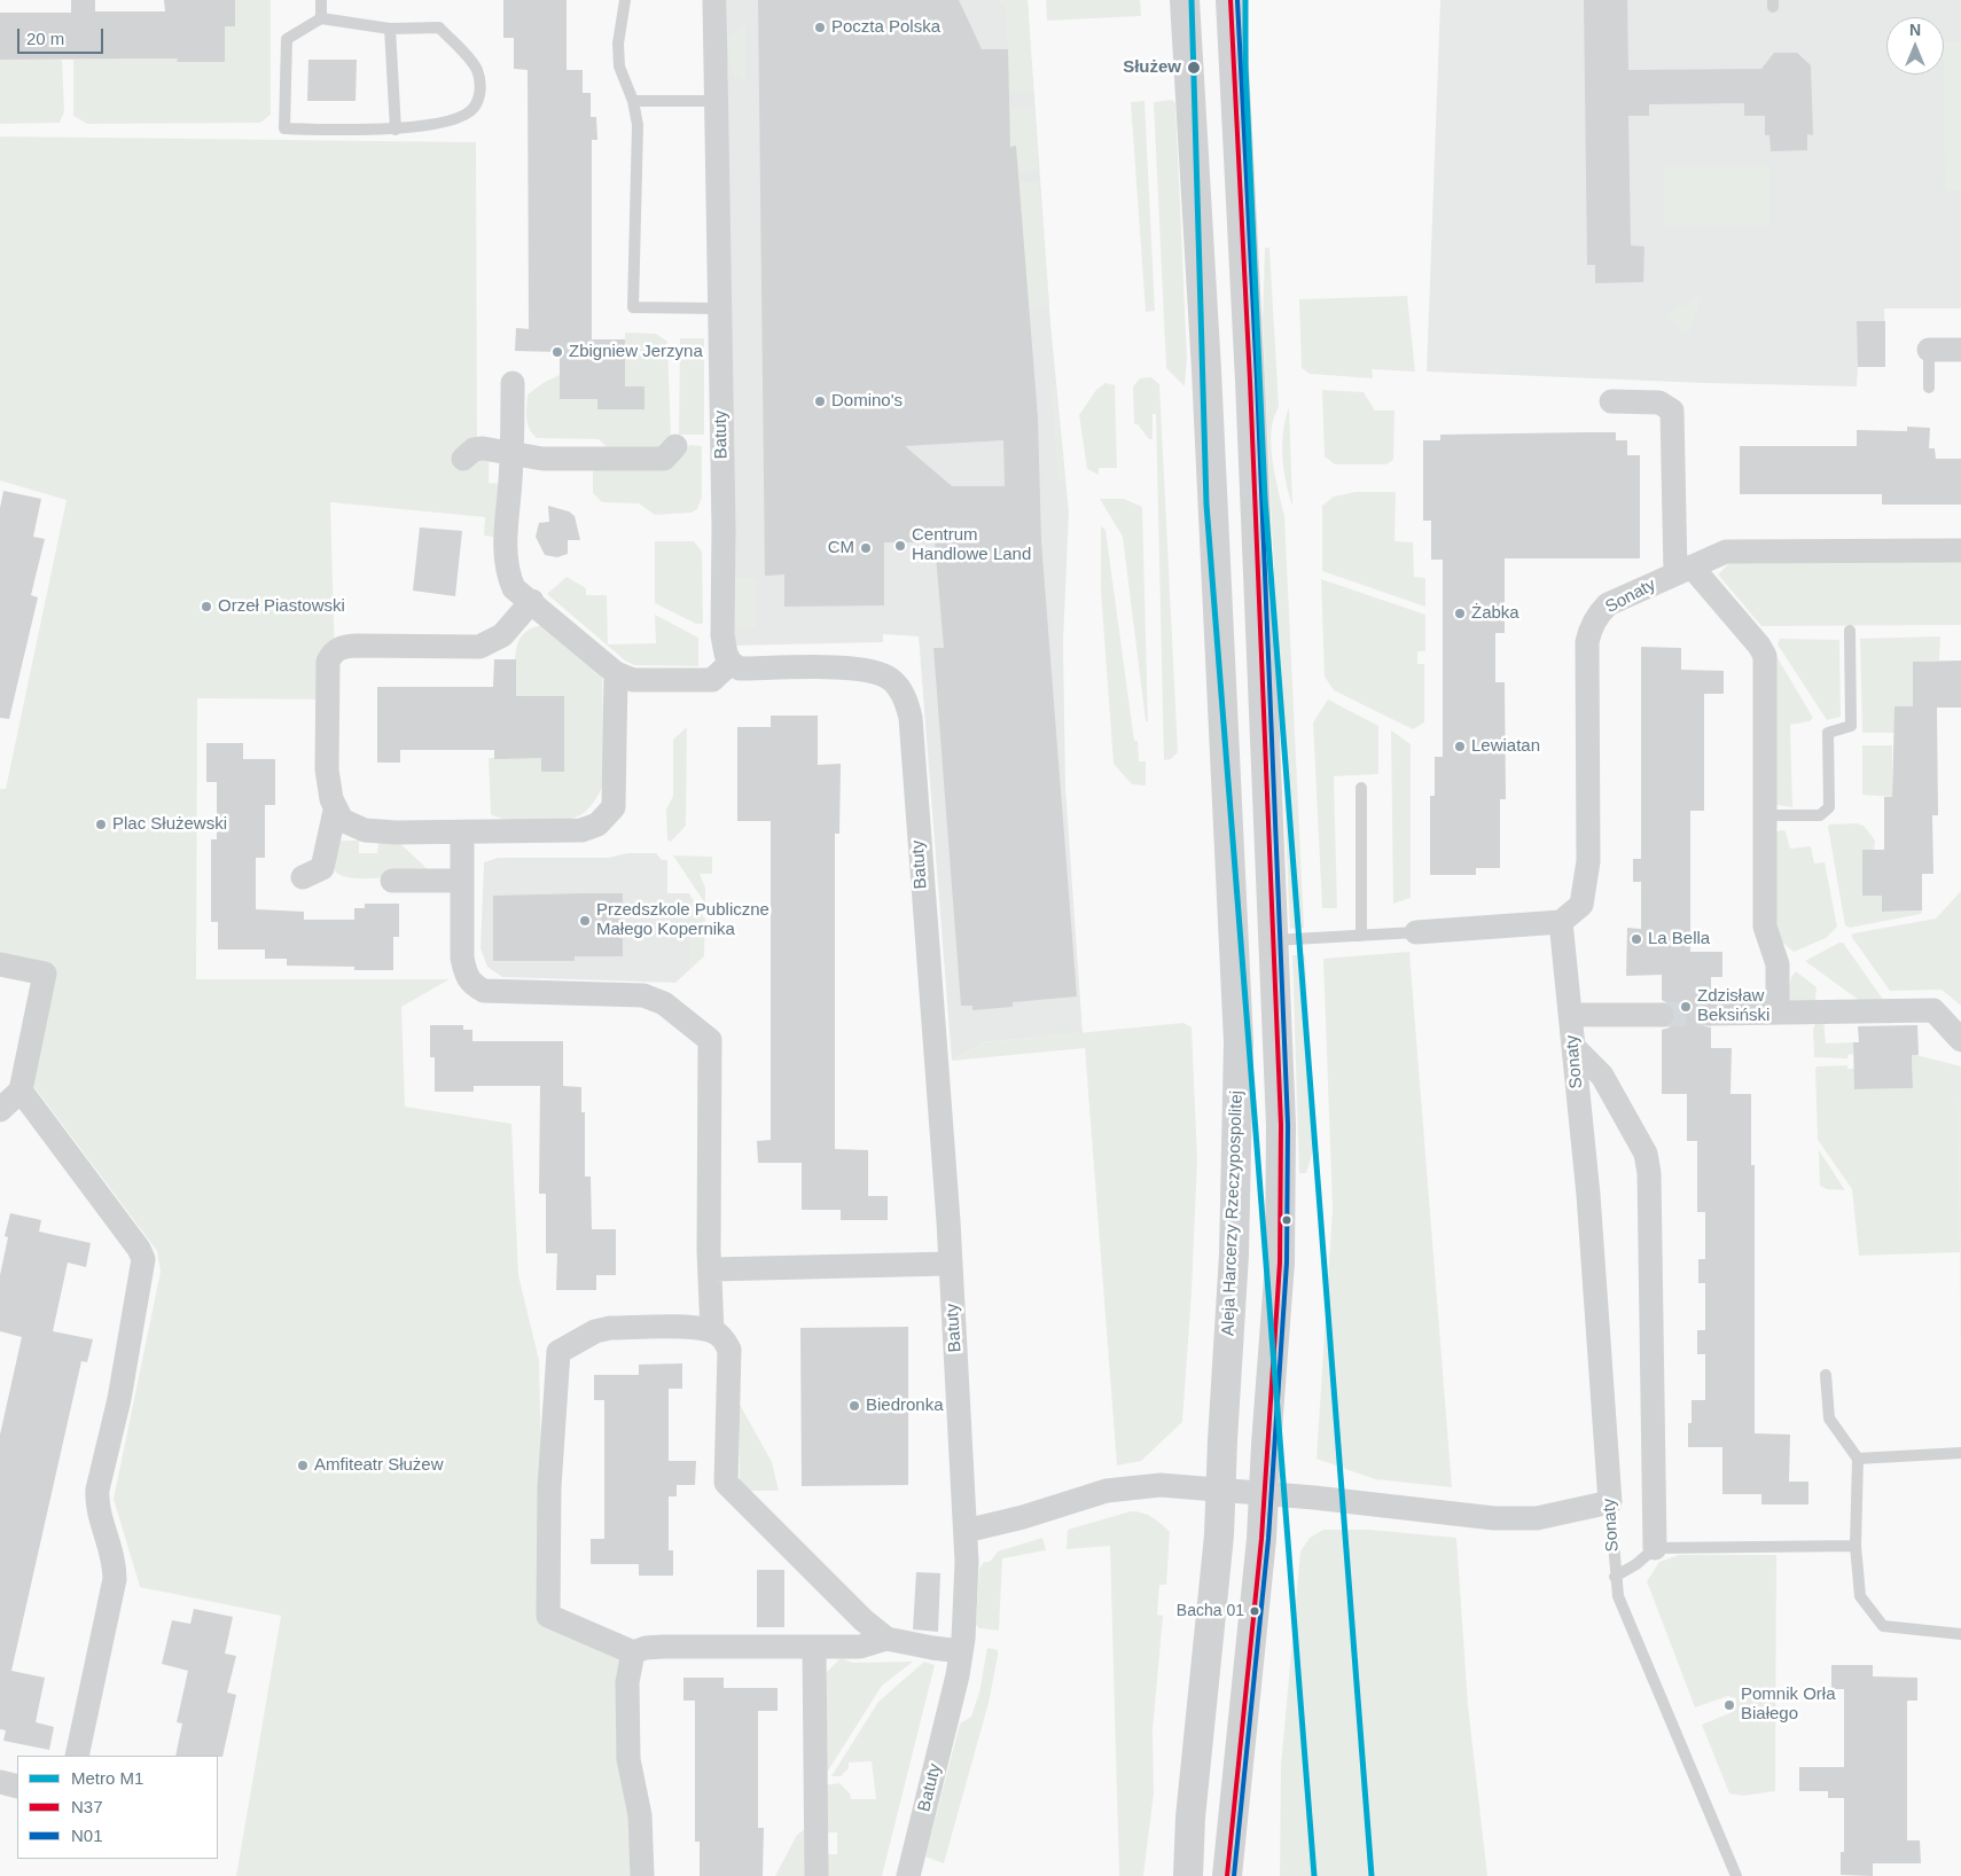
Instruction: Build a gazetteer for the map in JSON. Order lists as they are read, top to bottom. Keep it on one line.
{"streets":{"street":["Batuty","Sonaty","Aleja Harcerzy Rzeczypospolitej"]},"places":["Poczta Polska","Służew","Zbigniew Jerzyna","Domino's","Centrum Handlowe Land","CM","Orzeł Piastowski","Żabka","Lewiatan","Plac Służewski","Przedszkole Publiczne Małego Kopernika","La Bella","Zdzisław Beksiński","Biedronka","Amfiteatr Służew","Bacha 01","Pomnik Orła Białego"],"lines":["metro line M1","transit line N37","transit line N01"],"legend":["Metro M1","N37","N01"],"scale_bar":"20 m","north":"top"}
